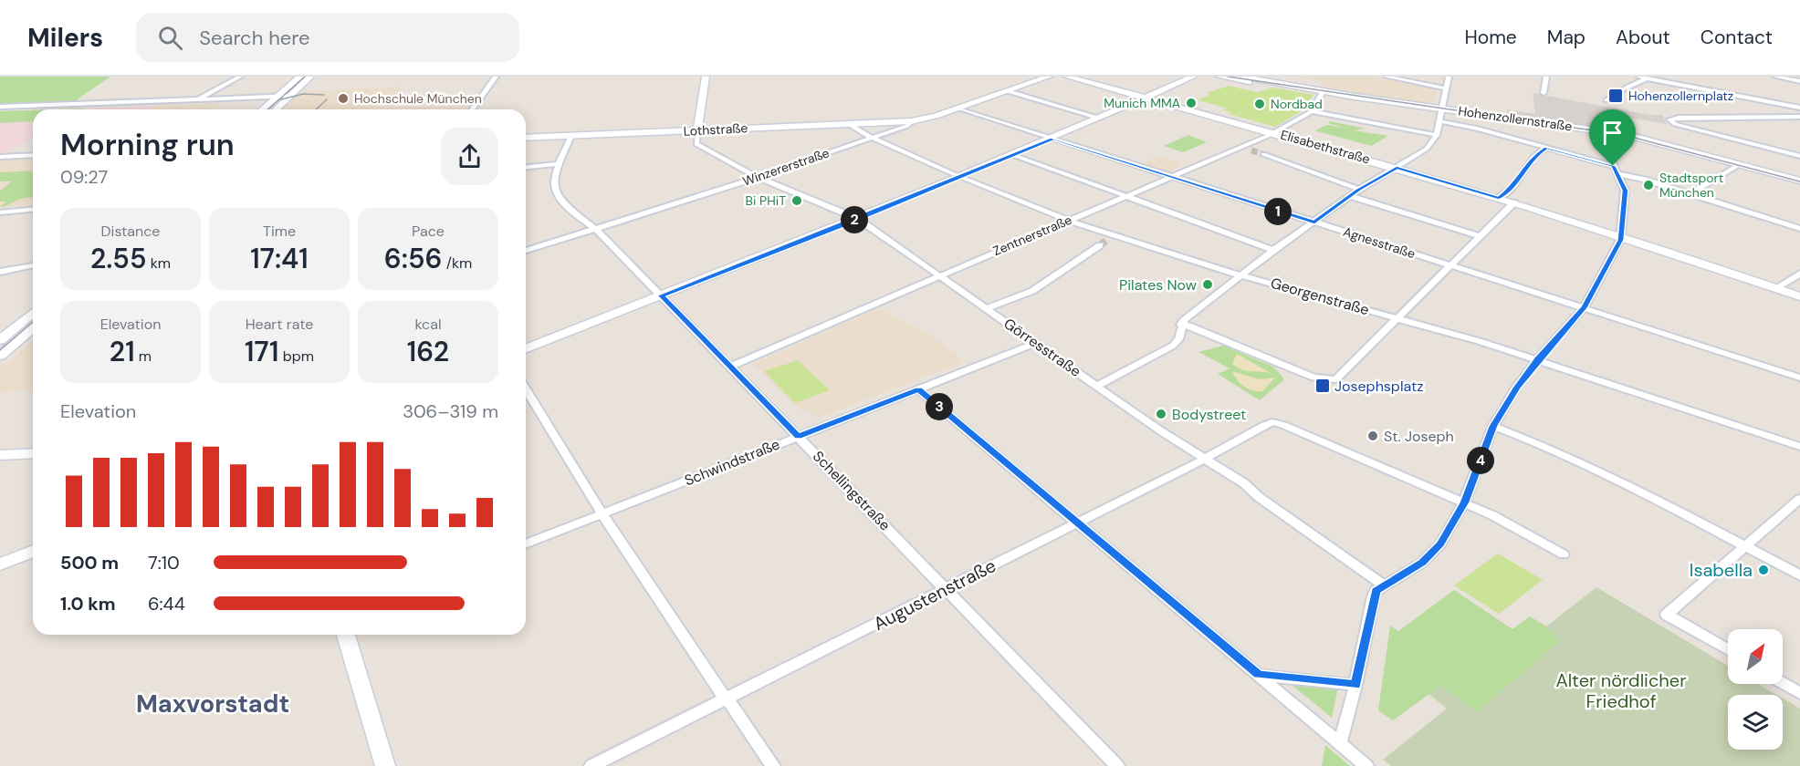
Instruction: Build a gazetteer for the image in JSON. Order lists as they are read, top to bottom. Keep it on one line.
{"streets":{"main road":["Hohenzollernstraße","Lothstraße","Elisabethstraße","Winzererstraße"],"street":["Zentnerstraße","Agnesstraße","Georgenstraße","Görresstraße","Schwindstraße","Schellingstraße","Augustenstraße"]},"crossings":[["Lothstraße","Winzererstraße"],["Lothstraße","Georgenstraße"],["Lothstraße","Görresstraße"],["Lothstraße","Schellingstraße"],["Elisabethstraße","Zentnerstraße"],["Winzererstraße","Agnesstraße"],["Winzererstraße","Georgenstraße"],["Winzererstraße","Görresstraße"],["Winzererstraße","Schellingstraße"],["Zentnerstraße","Agnesstraße"],["Zentnerstraße","Georgenstraße"],["Zentnerstraße","Görresstraße"],["Zentnerstraße","Schellingstraße"],["Görresstraße","Schwindstraße"],["Görresstraße","Augustenstraße"],["Schwindstraße","Schellingstraße"],["Schellingstraße","Augustenstraße"]],"districts":["Maxvorstadt"],"parks":["Alter nördlicher Friedhof"],"places":{"transit":["Hohenzollernplatz","Josephsplatz"],"other":["Hochschule München","Munich MMA","Nordbad","Stadtsport München","Bi PHiT","Pilates Now","Bodystreet","St. Joseph","Isabella"]},"north":"top right","page":{"header":"Milers","search":"Search here","nav":["Home","Map","About","Contact"],"heading":["Morning run","09:27"],"pins":["1","2","3","4"],"stats":[["Distance","2.55 km"],["Time","17:41"],["Pace","6:56 /km"],["Elevation","21 m"],["Heart rate","171 bpm"],["kcal","162"]],"chart":["Elevation","306–319 m"],"list":[{"name":"500 m","note":"7:10"},{"name":"1.0 km","note":"6:44"}]}}
